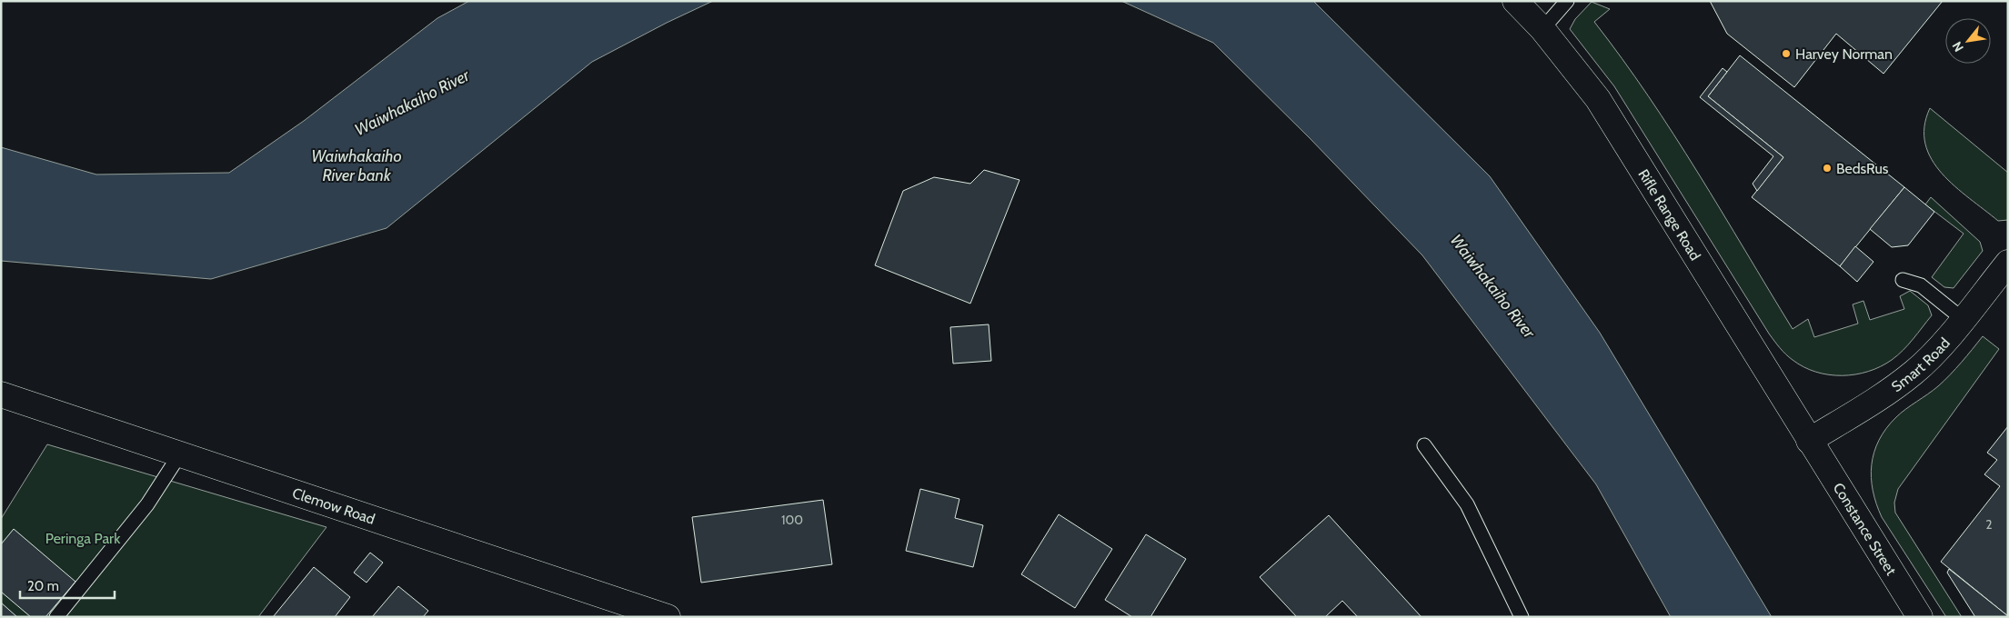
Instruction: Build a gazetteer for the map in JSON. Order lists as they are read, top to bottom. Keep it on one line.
{"streets":{"street":["Rifle Range Road","Smart Road","Clemow Road","Constance Street"]},"crossings":[["Rifle Range Road","Smart Road"],["Rifle Range Road","Constance Street"],["Smart Road","Constance Street"]],"water":["Waiwhakaiho River","Waiwhakaiho River bank"],"parks":["Peringa Park"],"places":["Harvey Norman","BedsRus"],"house_numbers":["100","2"],"scale_bar":"20 m","north":"bottom left"}
